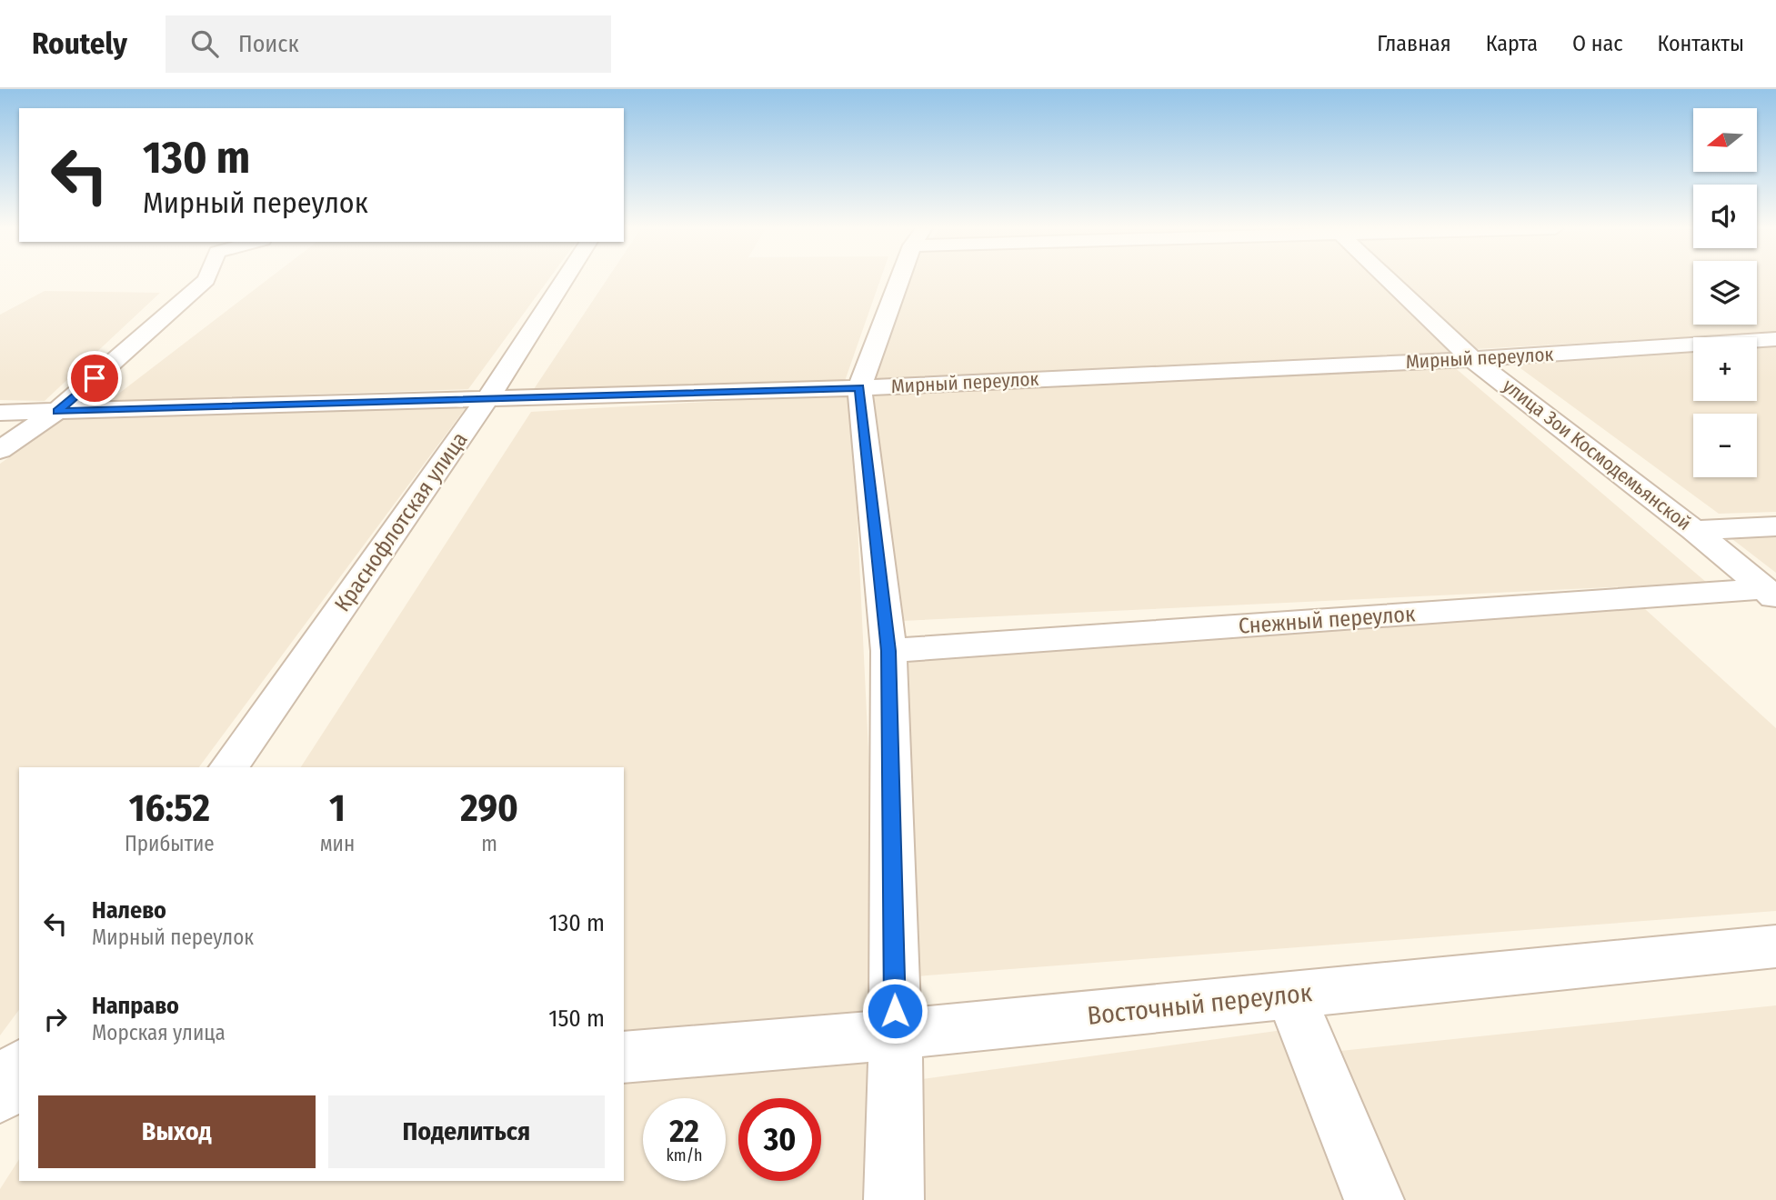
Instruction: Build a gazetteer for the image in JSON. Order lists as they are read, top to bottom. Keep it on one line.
{"streets":{"street":["Мирный переулок","улица Зои Космодемьянской","Краснофлотская улица","Снежный переулок","Восточный переулок"]},"crossings":[["Мирный переулок","улица Зои Космодемьянской"],["Мирный переулок","Краснофлотская улица"],["улица Зои Космодемьянской","Снежный переулок"]],"north":"left","page":{"header":"Routely","search":"Поиск","nav":["Главная","Карта","О нас","Контакты"],"map_buttons":["+","−"],"turn":["130 m","Мирный переулок"],"eta":["16:52","Прибытие","1","мин","290","m"],"list":[{"name":"Налево","note":"Мирный переулок","value":"130 m"},{"name":"Направо","note":"Морская улица","value":"150 m"}],"buttons":["Выход","Поделиться"],"speed":"22 km/h","limit":"30"}}
